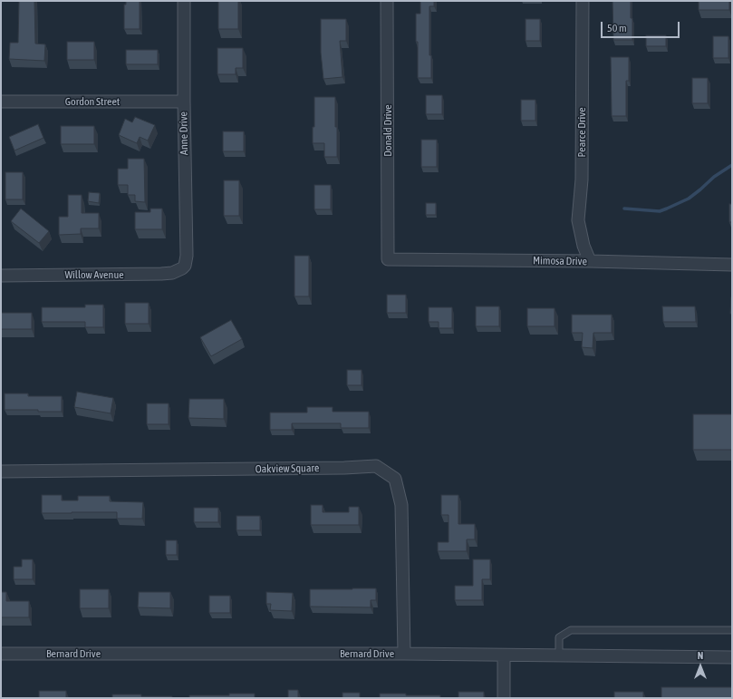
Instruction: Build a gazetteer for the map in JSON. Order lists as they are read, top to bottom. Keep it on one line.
{"streets":{"street":["Gordon Street","Donald Drive","Pearce Drive","Anne Drive","Mimosa Drive","Willow Avenue","Oakview Square","Bernard Drive"]},"crossings":[["Gordon Street","Anne Drive"],["Donald Drive","Mimosa Drive"],["Pearce Drive","Mimosa Drive"],["Anne Drive","Willow Avenue"],["Oakview Square","Bernard Drive"]],"scale_bar":"50 m","north":"top"}
